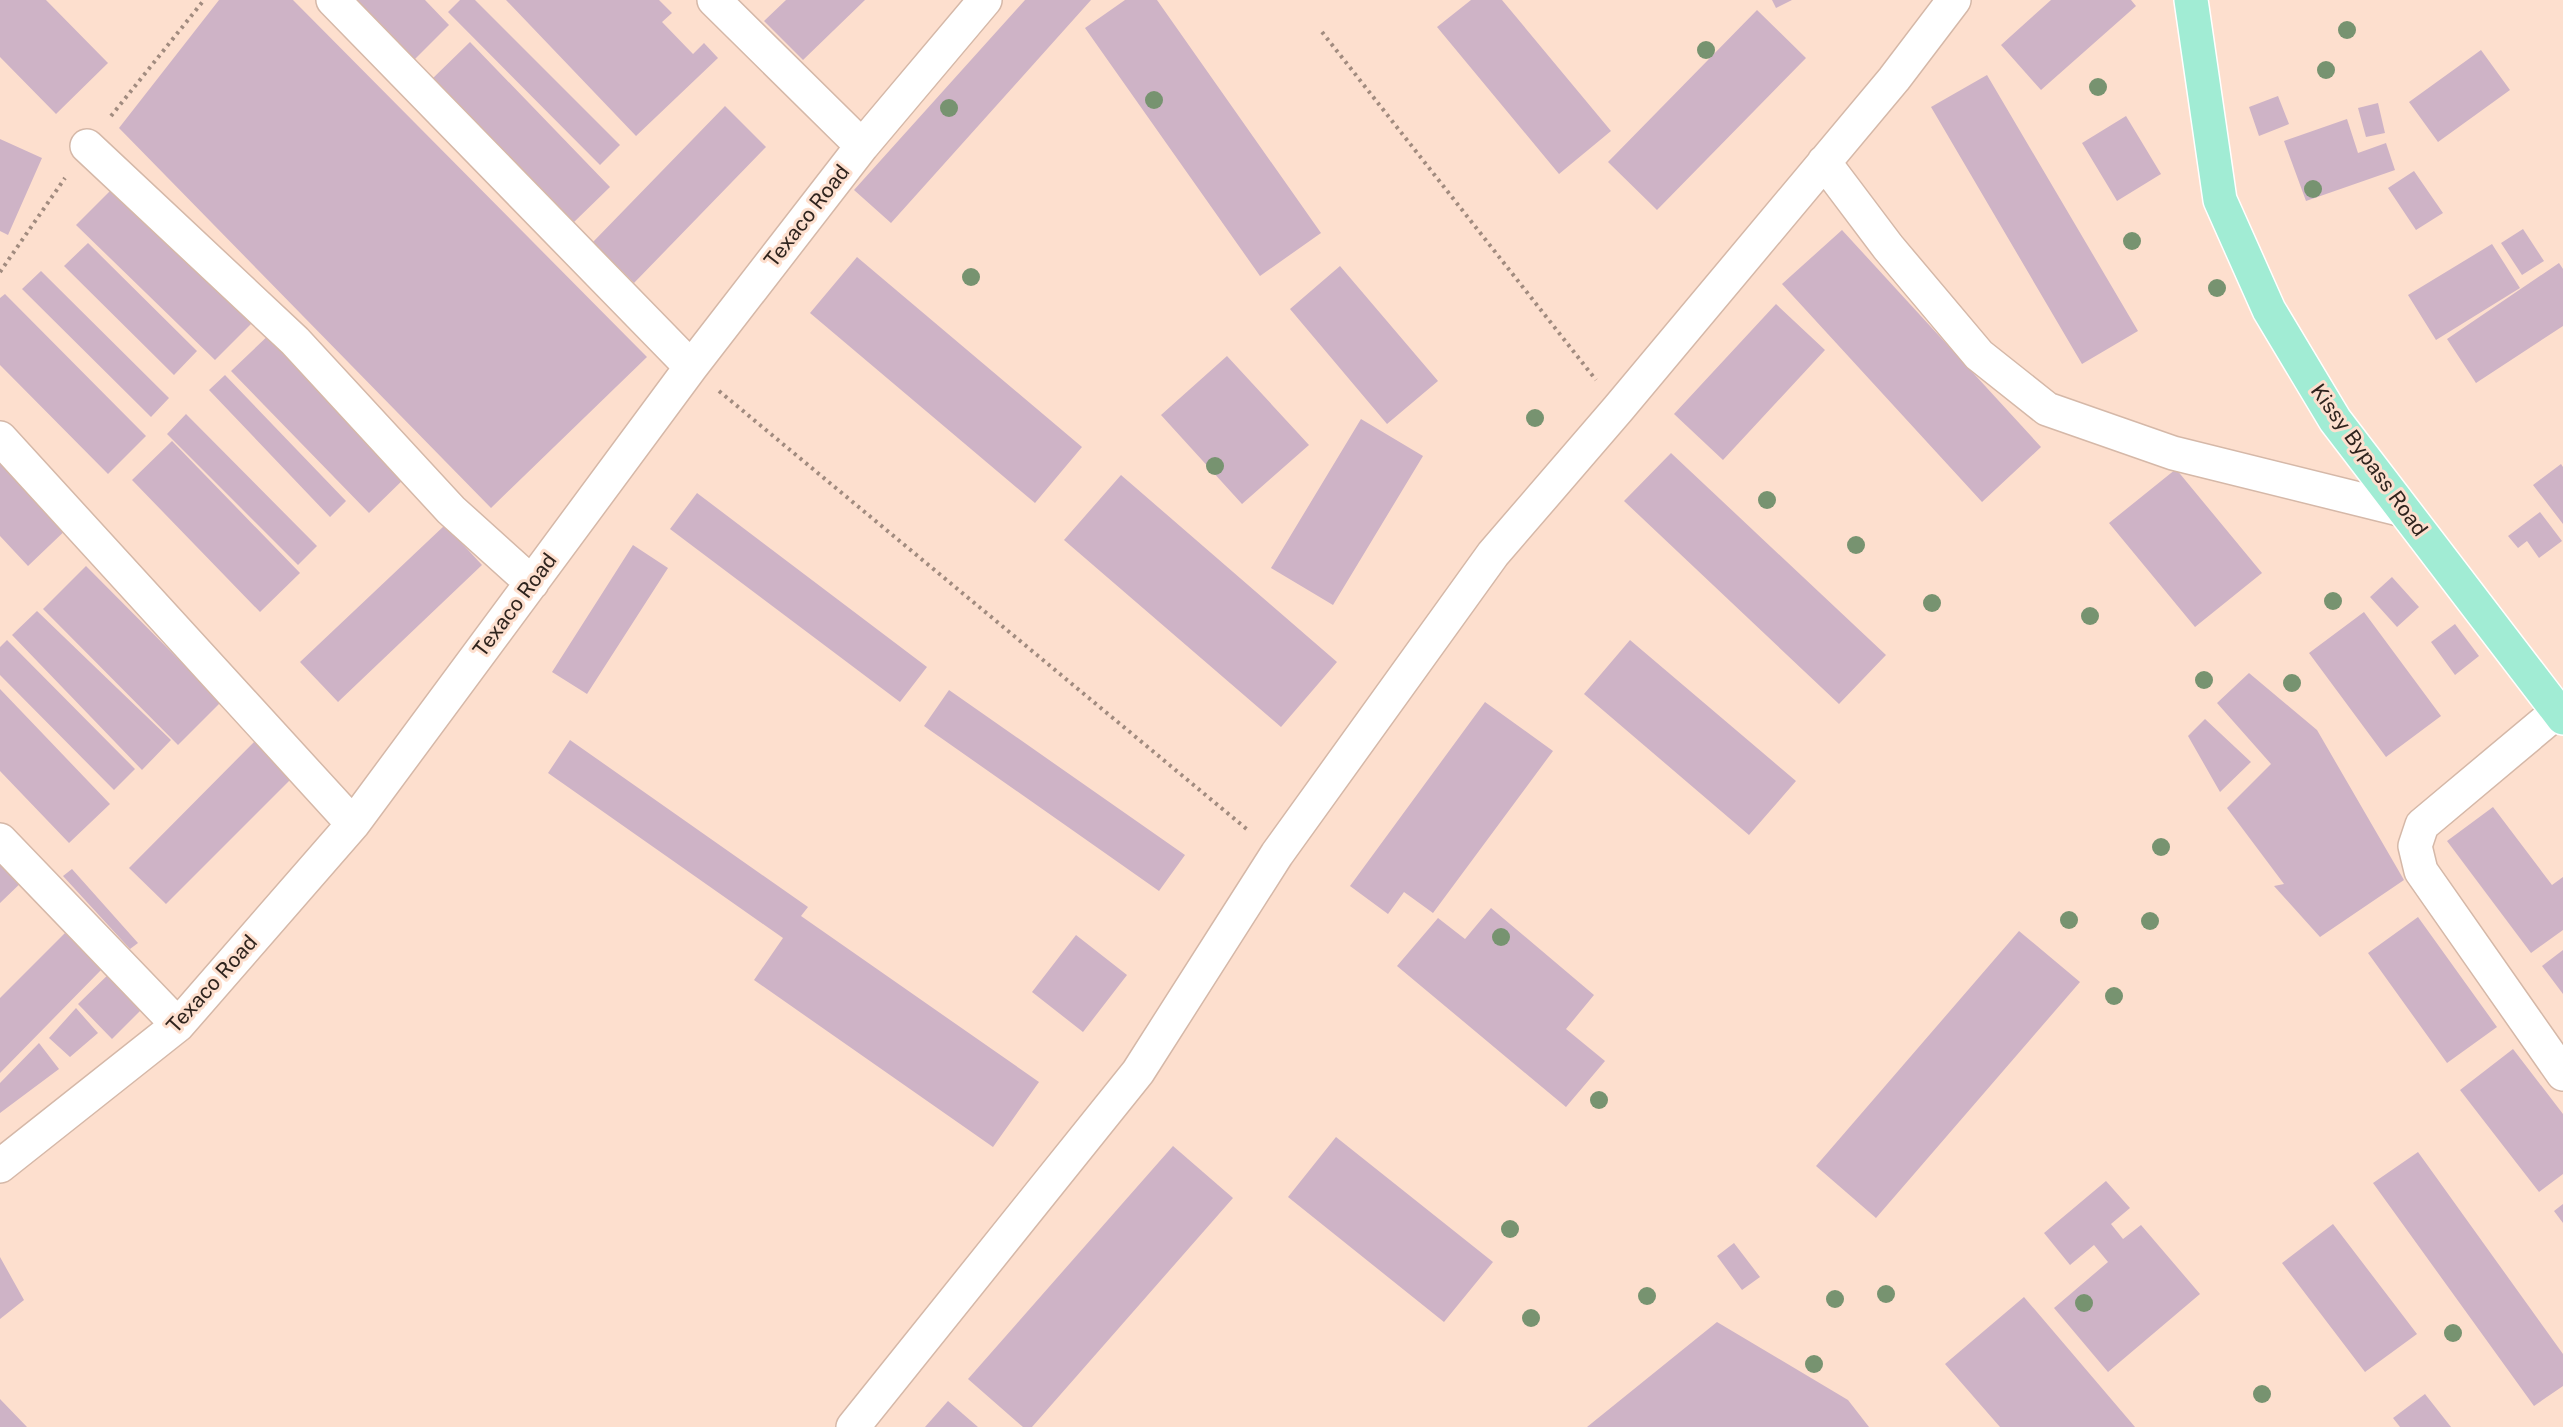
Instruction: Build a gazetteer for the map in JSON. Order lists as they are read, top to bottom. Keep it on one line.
{"streets":{"main road":["Kissy Bypass Road"],"street":["Texaco Road"]}}
